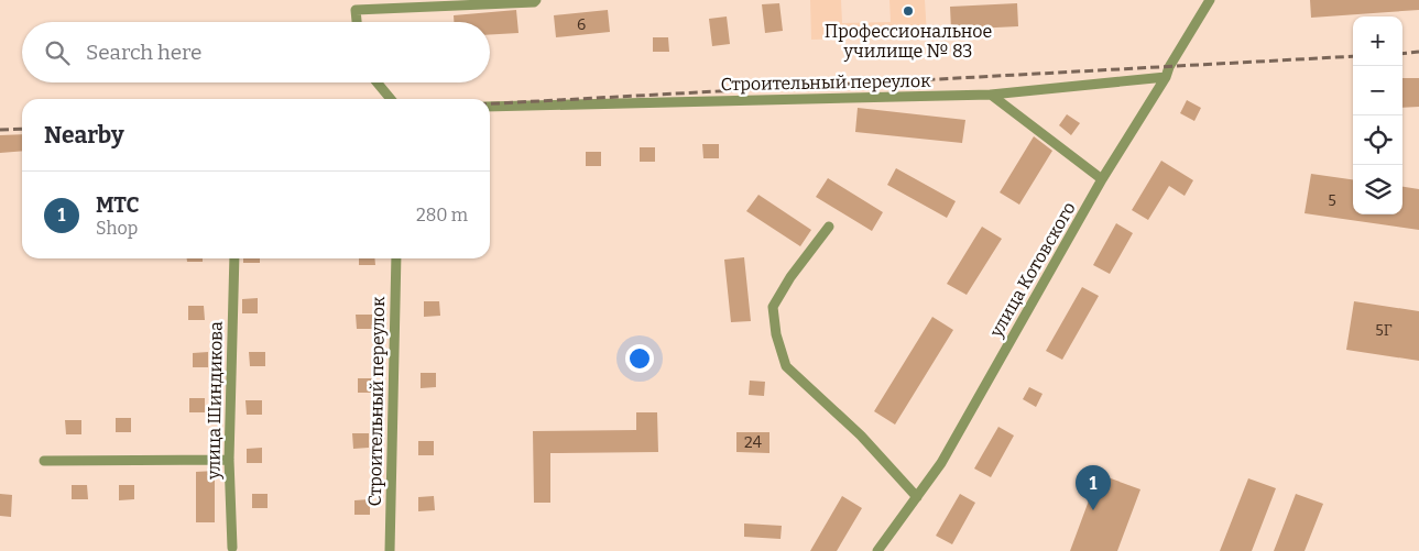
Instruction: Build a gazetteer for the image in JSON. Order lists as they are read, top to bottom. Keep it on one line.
{"streets":{"street":["Строительный переулок","улица Котовского","улица Шиндикова"]},"crossings":[["Строительный переулок","улица Котовского"]],"places":["Профессиональное училище № 83"],"house_numbers":["6","5","5Г","24"],"page":{"map_buttons":["+","−"],"search":"Search here","heading":"Nearby","list":[{"mark":"1","name":"МТС","note":"Shop","value":"280 m"}],"pins":"1"}}
